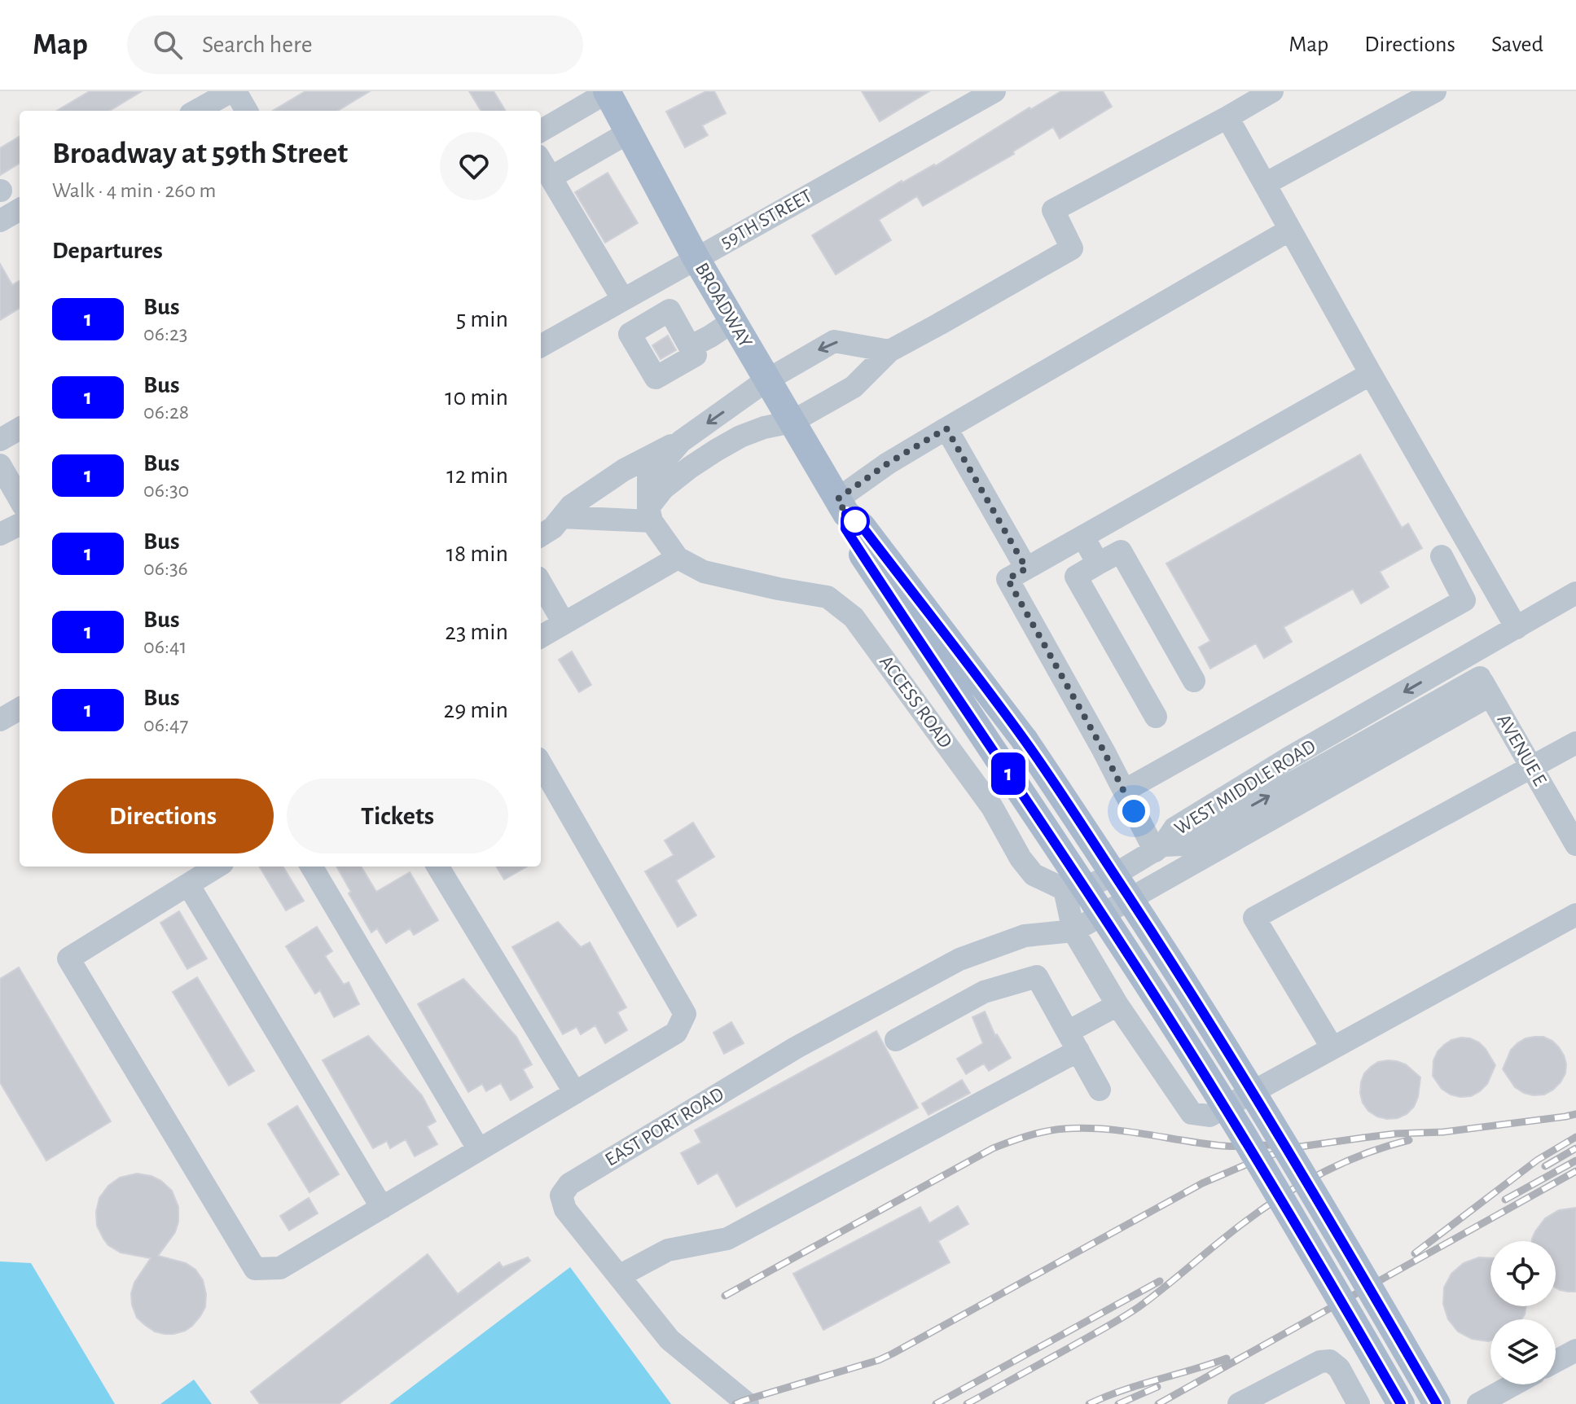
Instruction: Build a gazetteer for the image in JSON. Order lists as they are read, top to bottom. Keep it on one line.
{"streets":{"main road":["BROADWAY"],"street":["59TH STREET","ACCESS ROAD","AVENUE E","WEST MIDDLE ROAD","EAST PORT ROAD"]},"crossings":[["59TH STREET","BROADWAY"],["AVENUE E","WEST MIDDLE ROAD"]],"lines":["bus line 1"],"page":{"header":"Map","search":"Search here","nav":["Map","Directions","Saved"],"on_map":"1","heading":[["Broadway at 59th Street","Walk · 4 min · 260 m"],"Departures"],"list":[{"mark":"1","name":"Bus","note":"06:23","value":"5 min"},{"mark":"1","name":"Bus","note":"06:28","value":"10 min"},{"mark":"1","name":"Bus","note":"06:30","value":"12 min"},{"mark":"1","name":"Bus","note":"06:36","value":"18 min"},{"mark":"1","name":"Bus","note":"06:41","value":"23 min"},{"mark":"1","name":"Bus","note":"06:47","value":"29 min"}],"buttons":["Directions","Tickets"]}}
